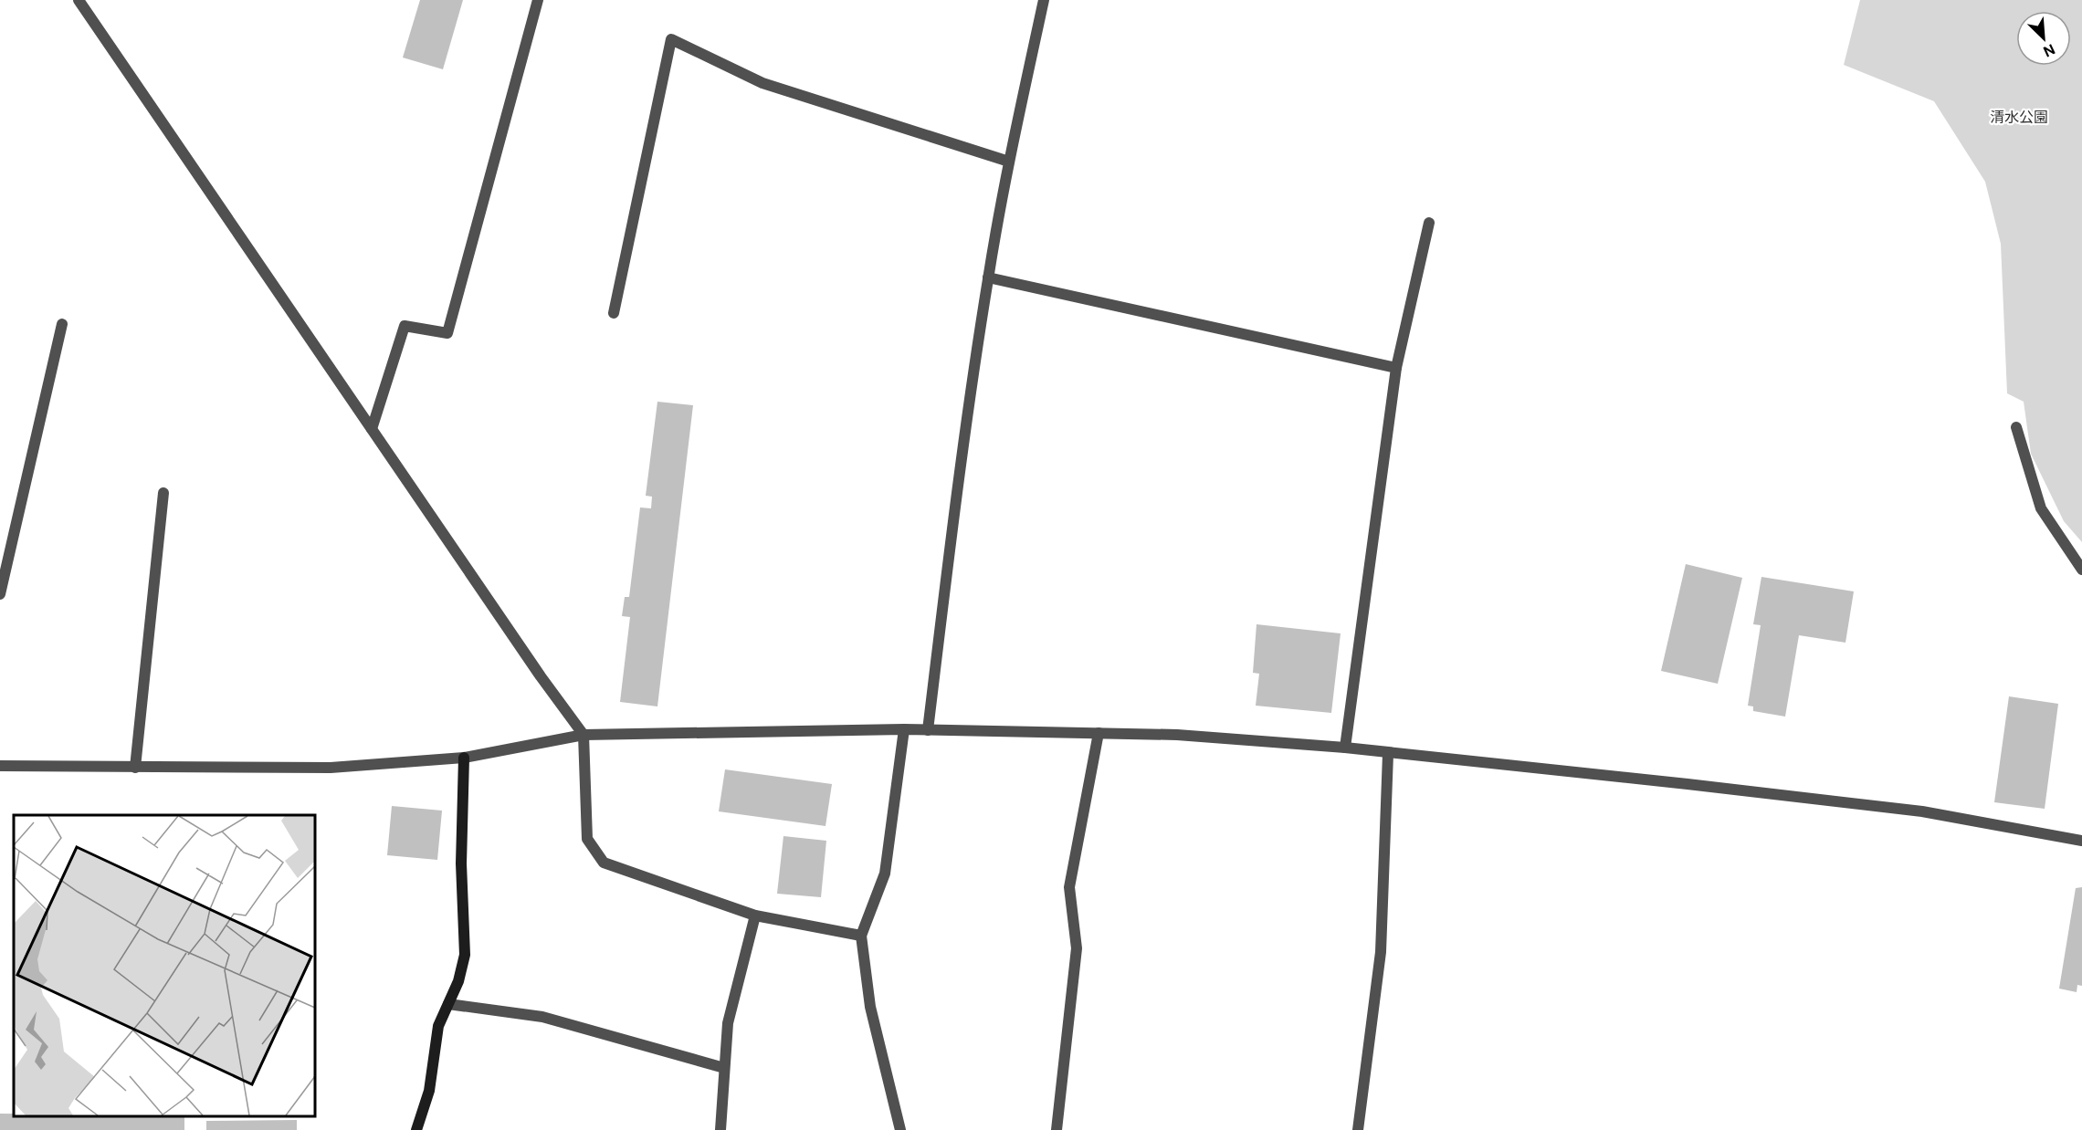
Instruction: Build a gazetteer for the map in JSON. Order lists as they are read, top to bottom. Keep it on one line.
{"parks":["清水公園"],"north":"bottom right"}
